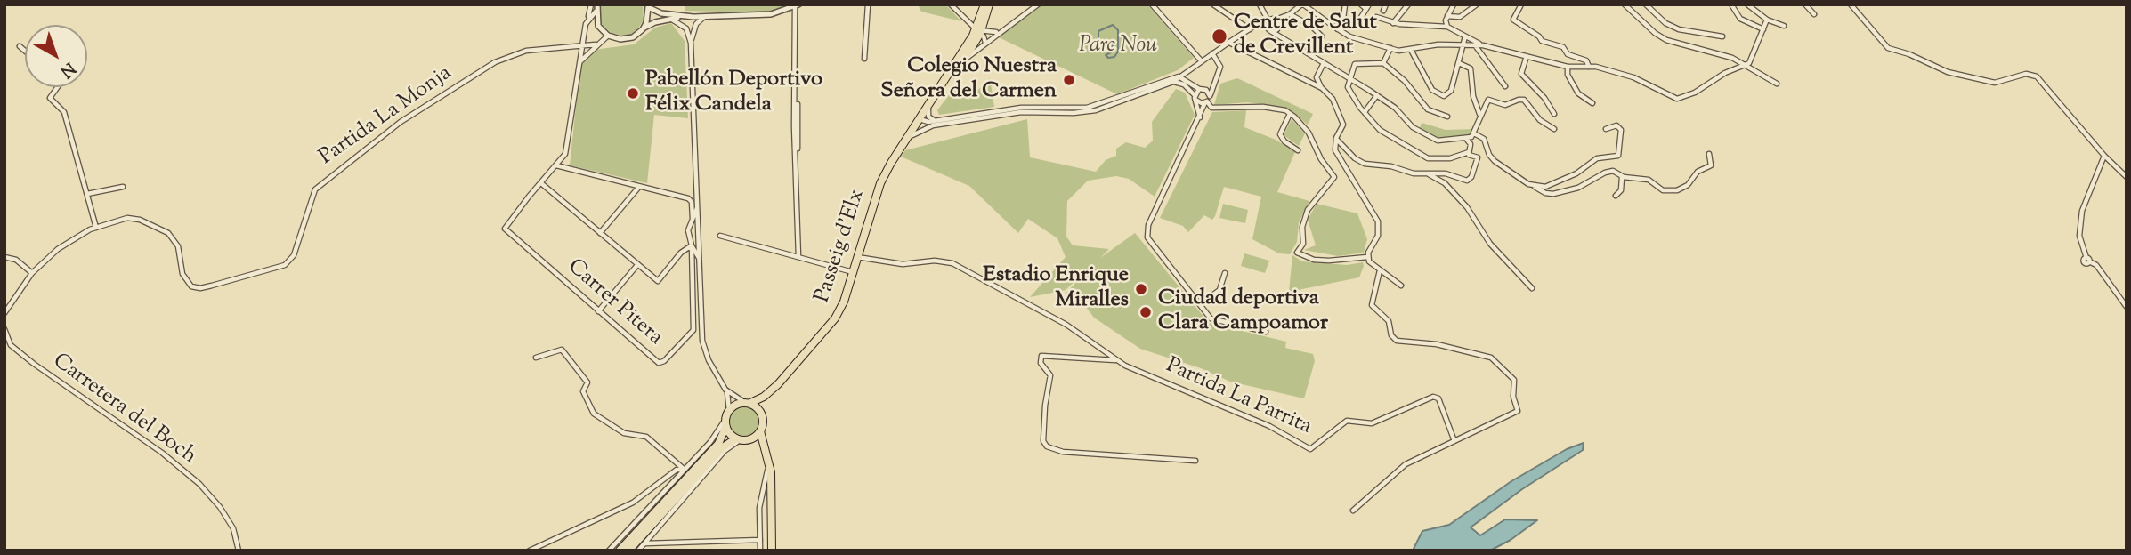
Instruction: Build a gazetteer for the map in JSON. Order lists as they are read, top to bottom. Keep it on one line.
{"streets":{"highway":["Passeig d'Elx"],"street":["Partida La Monja","Carrer Pitera","Partida La Parrita","Carretera del Boch"]},"crossings":[["Passeig d'Elx","Partida La Parrita"]],"parks":["Parc Nou"],"places":["Centre de Salut de Crevillent","Colegio Nuestra Señora del Carmen","Pabellón Deportivo Félix Candela","Estadio Enrique Miralles","Ciudad deportiva Clara Campoamor"],"north":"bottom right"}
